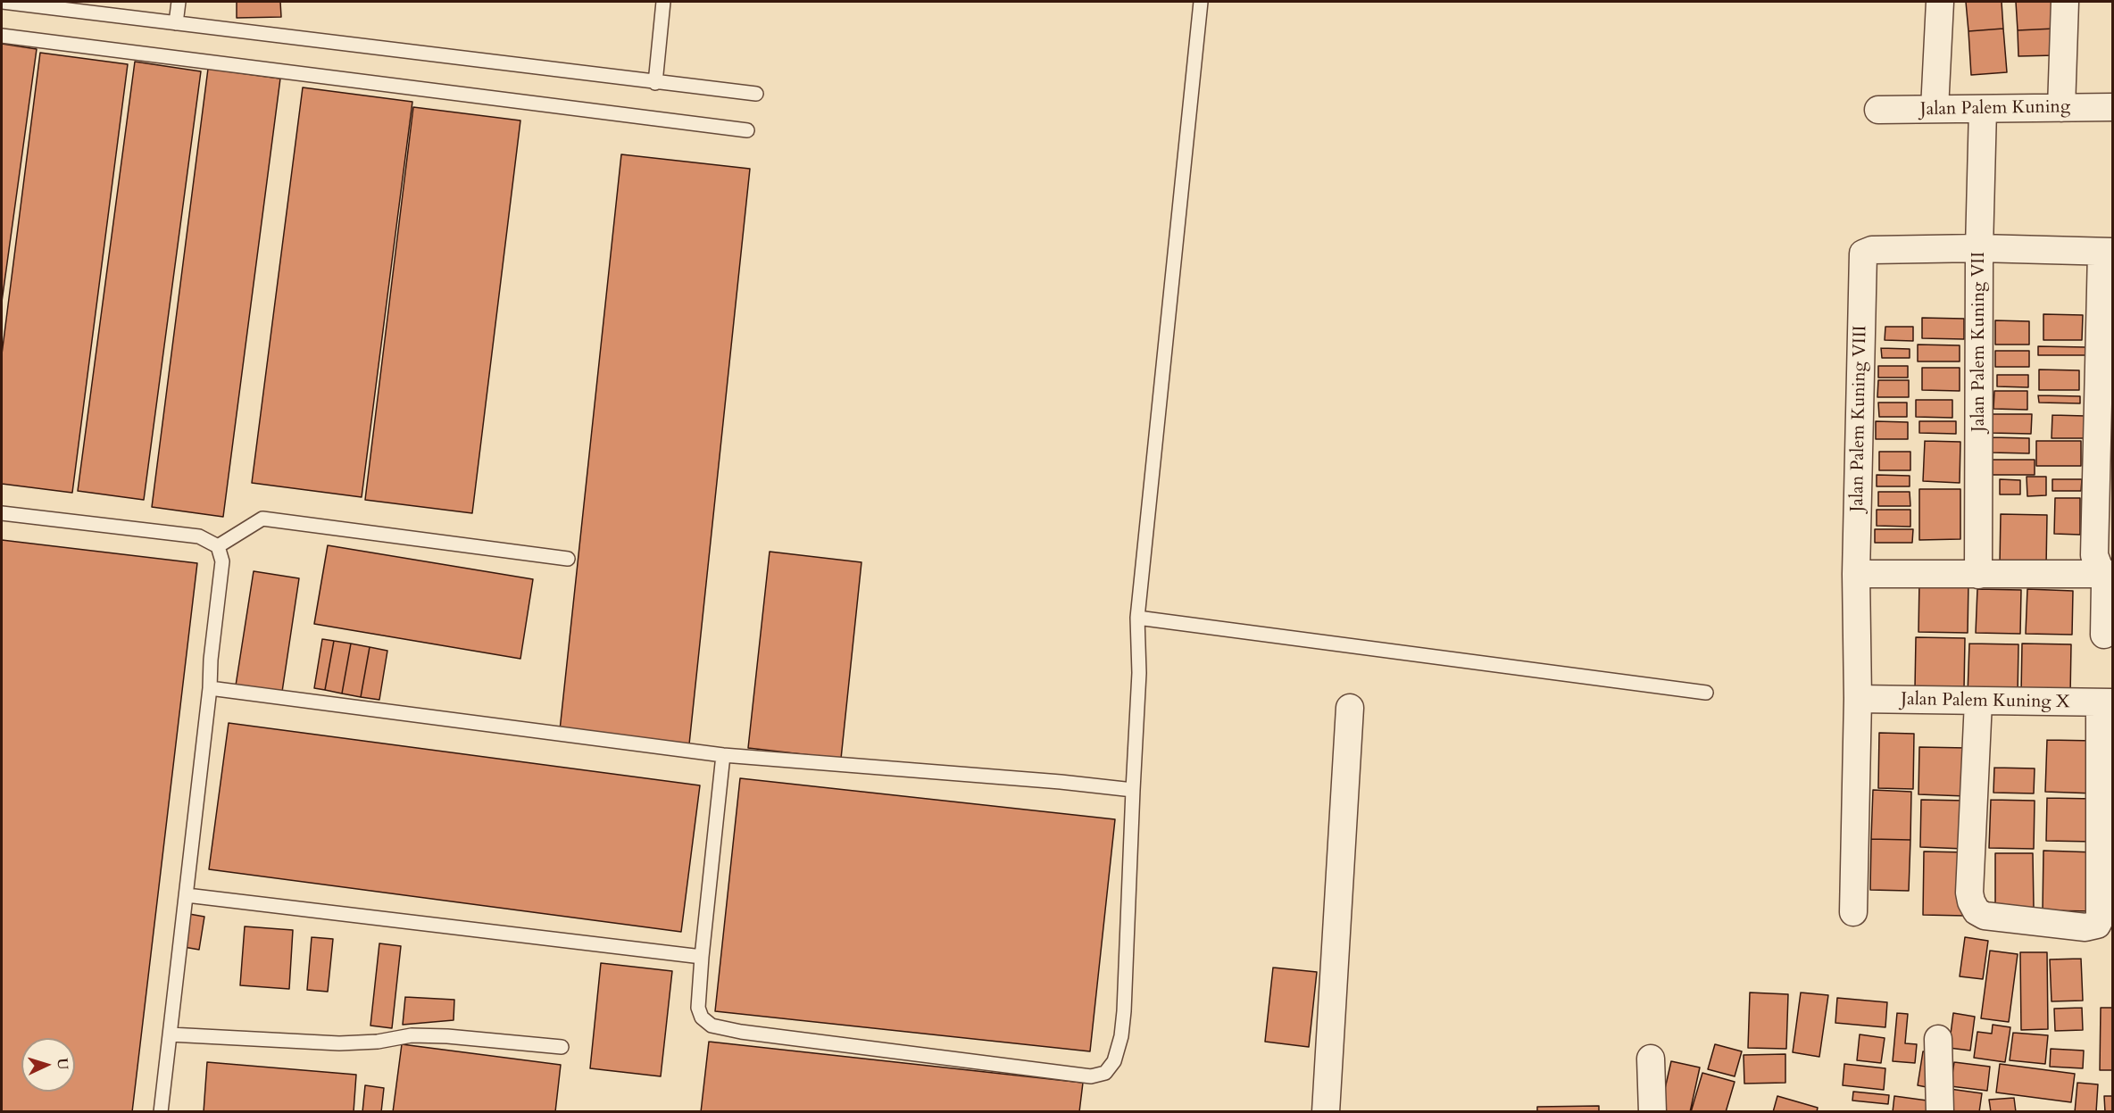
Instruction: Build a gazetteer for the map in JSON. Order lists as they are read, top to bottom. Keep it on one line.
{"streets":{"street":["Jalan Palem Kuning","Jalan Palem Kuning VII","Jalan Palem Kuning VIII","Jalan Palem Kuning X"]},"crossings":[["Jalan Palem Kuning","Jalan Palem Kuning VII"],["Jalan Palem Kuning VII","Jalan Palem Kuning VIII"],["Jalan Palem Kuning VIII","Jalan Palem Kuning X"]],"north":"right"}
